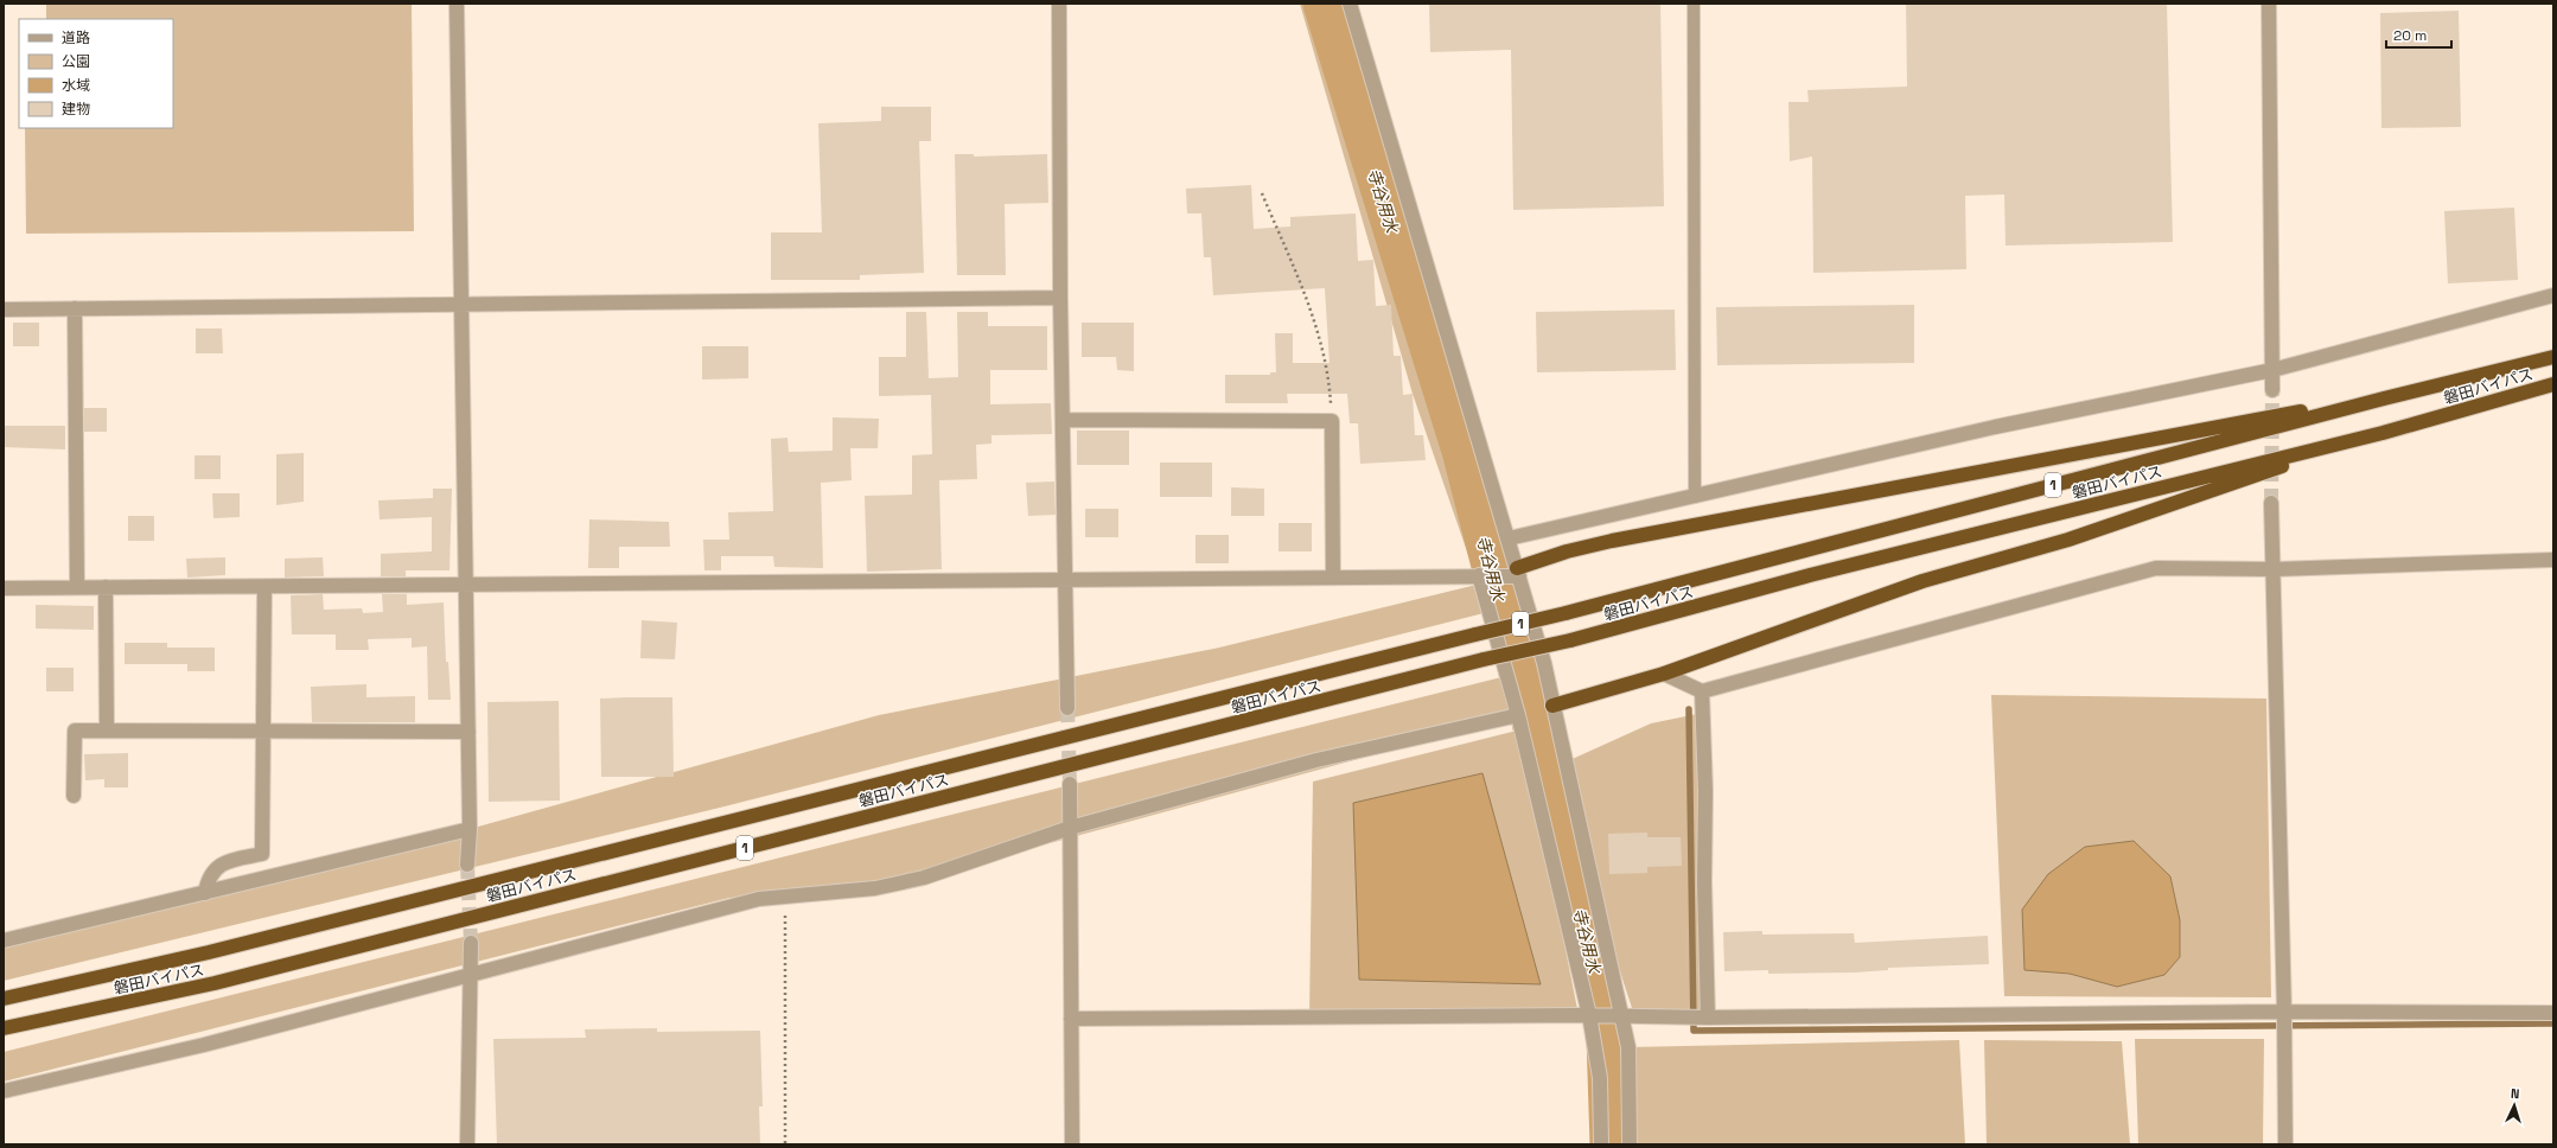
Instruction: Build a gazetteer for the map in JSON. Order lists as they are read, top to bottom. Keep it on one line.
{"streets":{"highway":["磐田バイパス","1"]},"water":["寺谷用水"],"legend":["道路","公園","水域","建物"],"scale_bar":"20 m","north":"top"}
